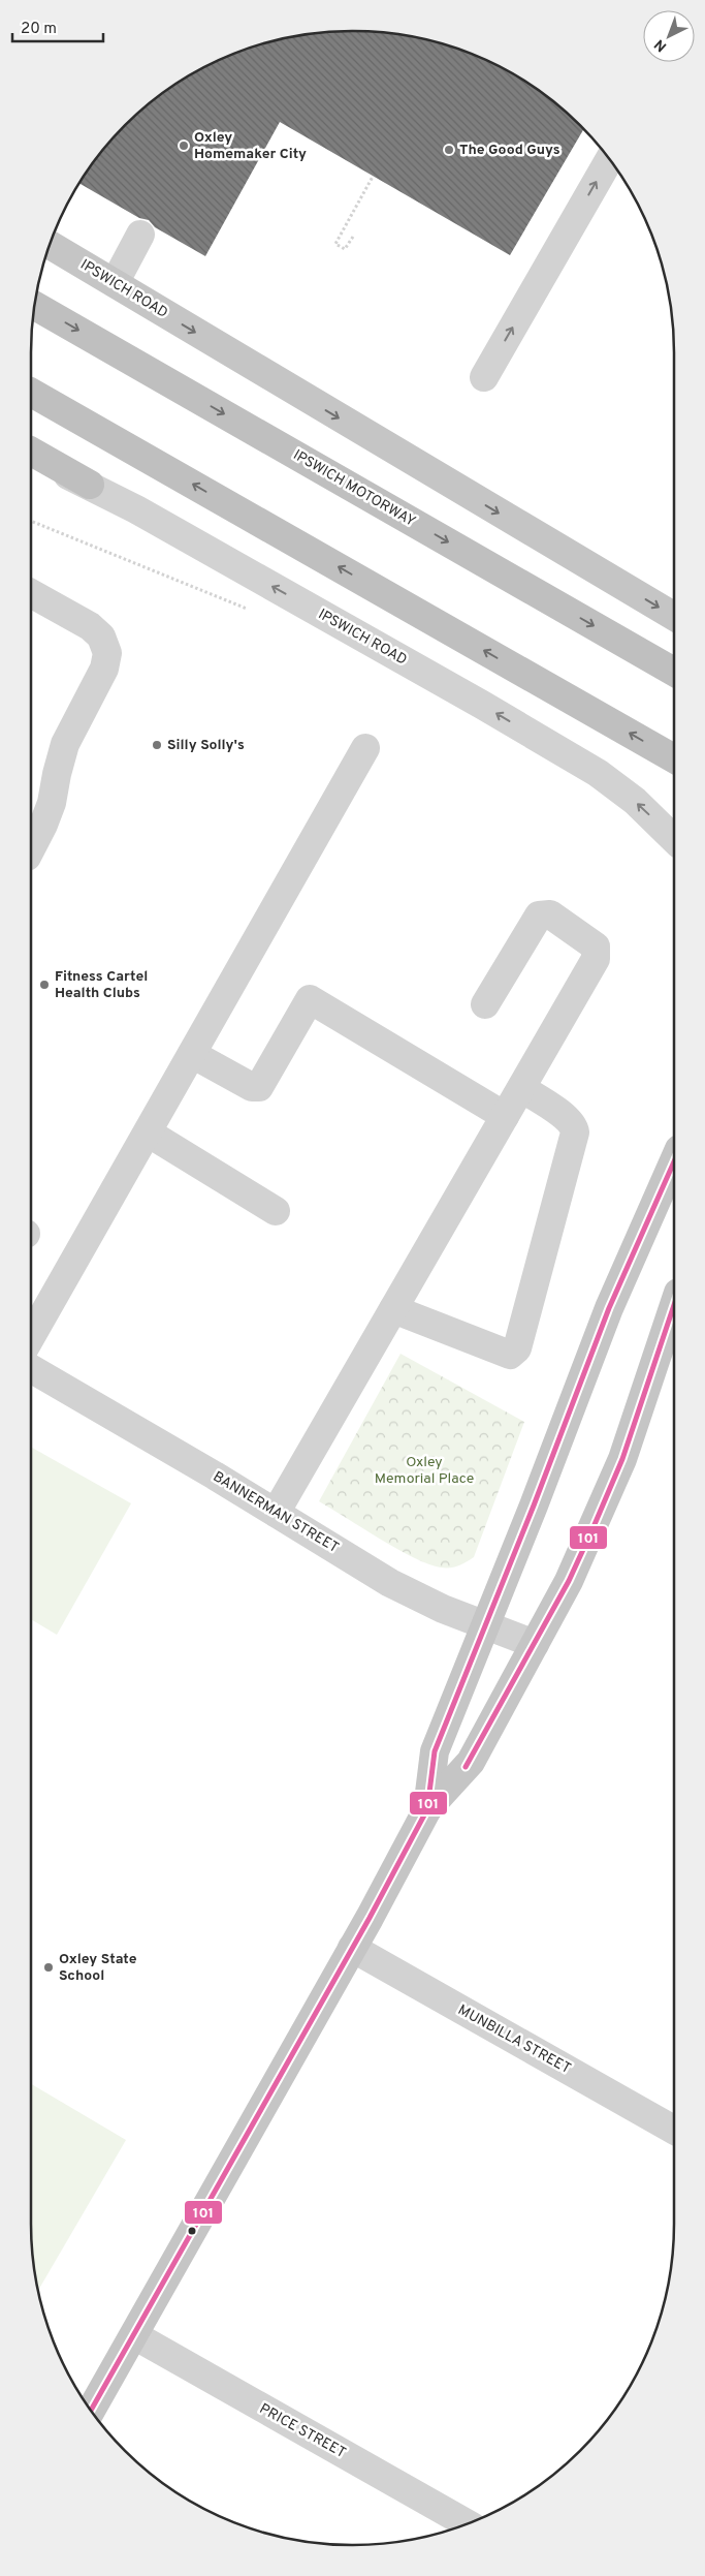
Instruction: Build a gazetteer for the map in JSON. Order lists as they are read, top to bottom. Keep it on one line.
{"streets":{"highway":["IPSWICH MOTORWAY"],"main road":["IPSWICH ROAD"],"street":["BANNERMAN STREET","MUNBILLA STREET","PRICE STREET"]},"parks":["Oxley Memorial Place"],"places":["Oxley Homemaker City","The Good Guys","Silly Solly's","Fitness Cartel Health Clubs","Oxley State School"],"lines":["transit line 101"],"scale_bar":"20 m","north":"bottom left"}
